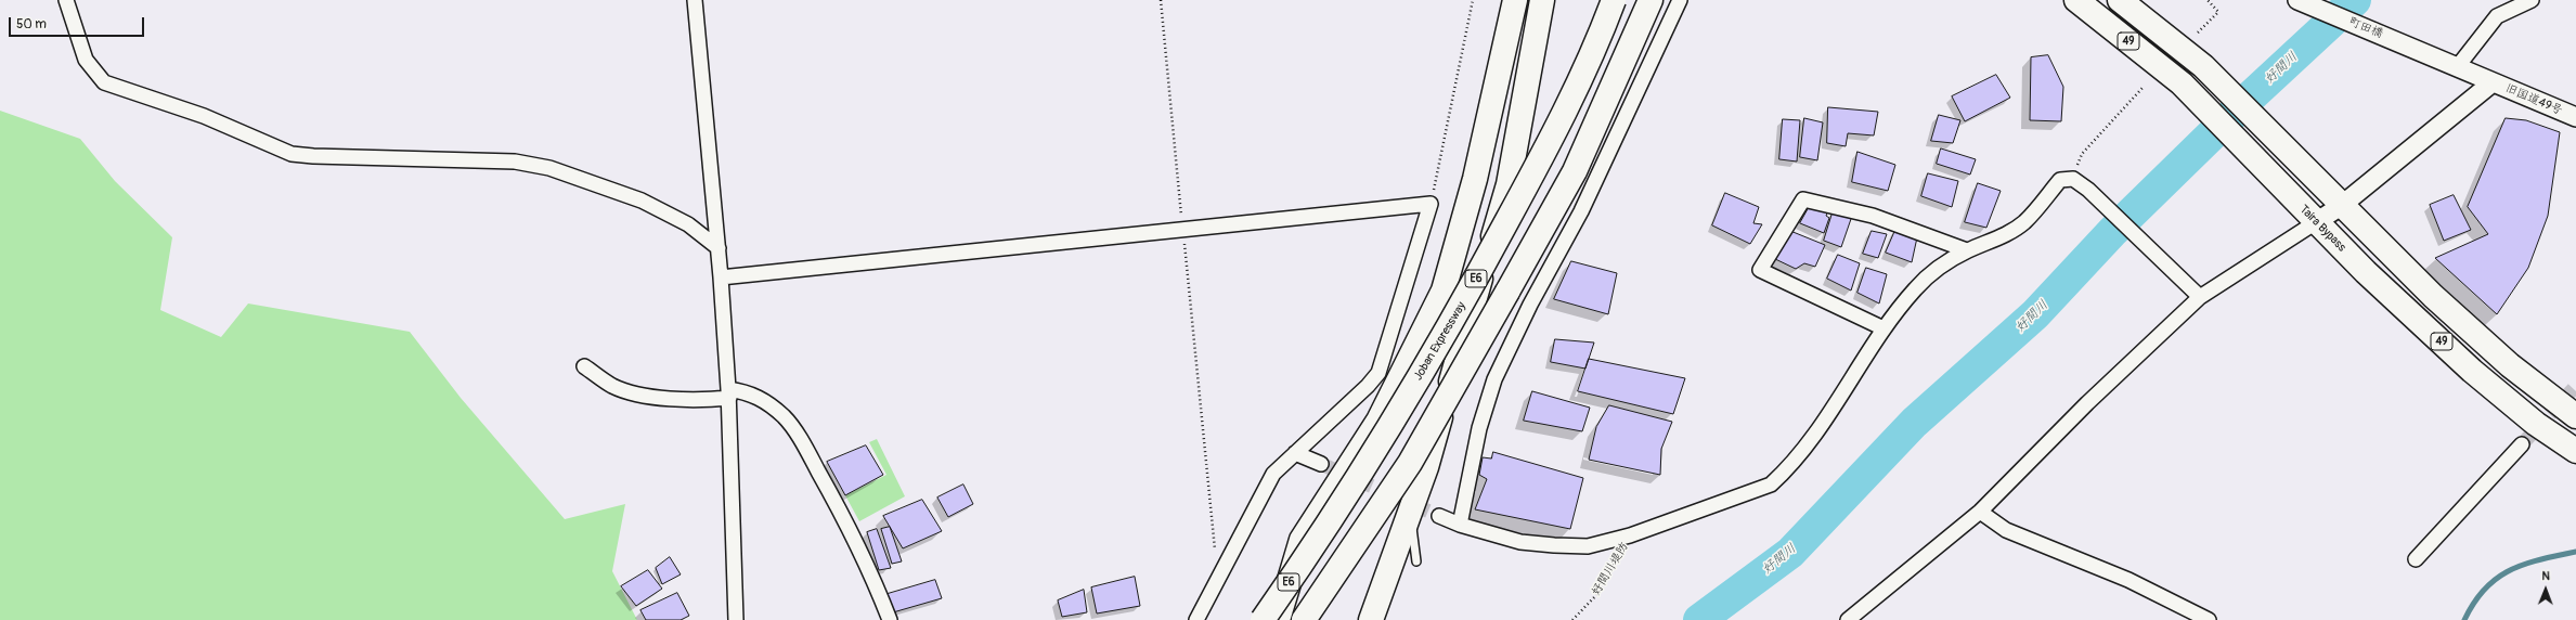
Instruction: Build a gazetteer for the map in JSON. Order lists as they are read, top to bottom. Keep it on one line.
{"streets":{"highway":["49","Taira Bypass","E6","Joban Expressway"],"street":["町田橋","旧国道49号"],"path":["好間川堤防"]},"crossings":[["町田橋","旧国道49号"]],"water":["好間川"],"scale_bar":"50 m","north":"top"}
